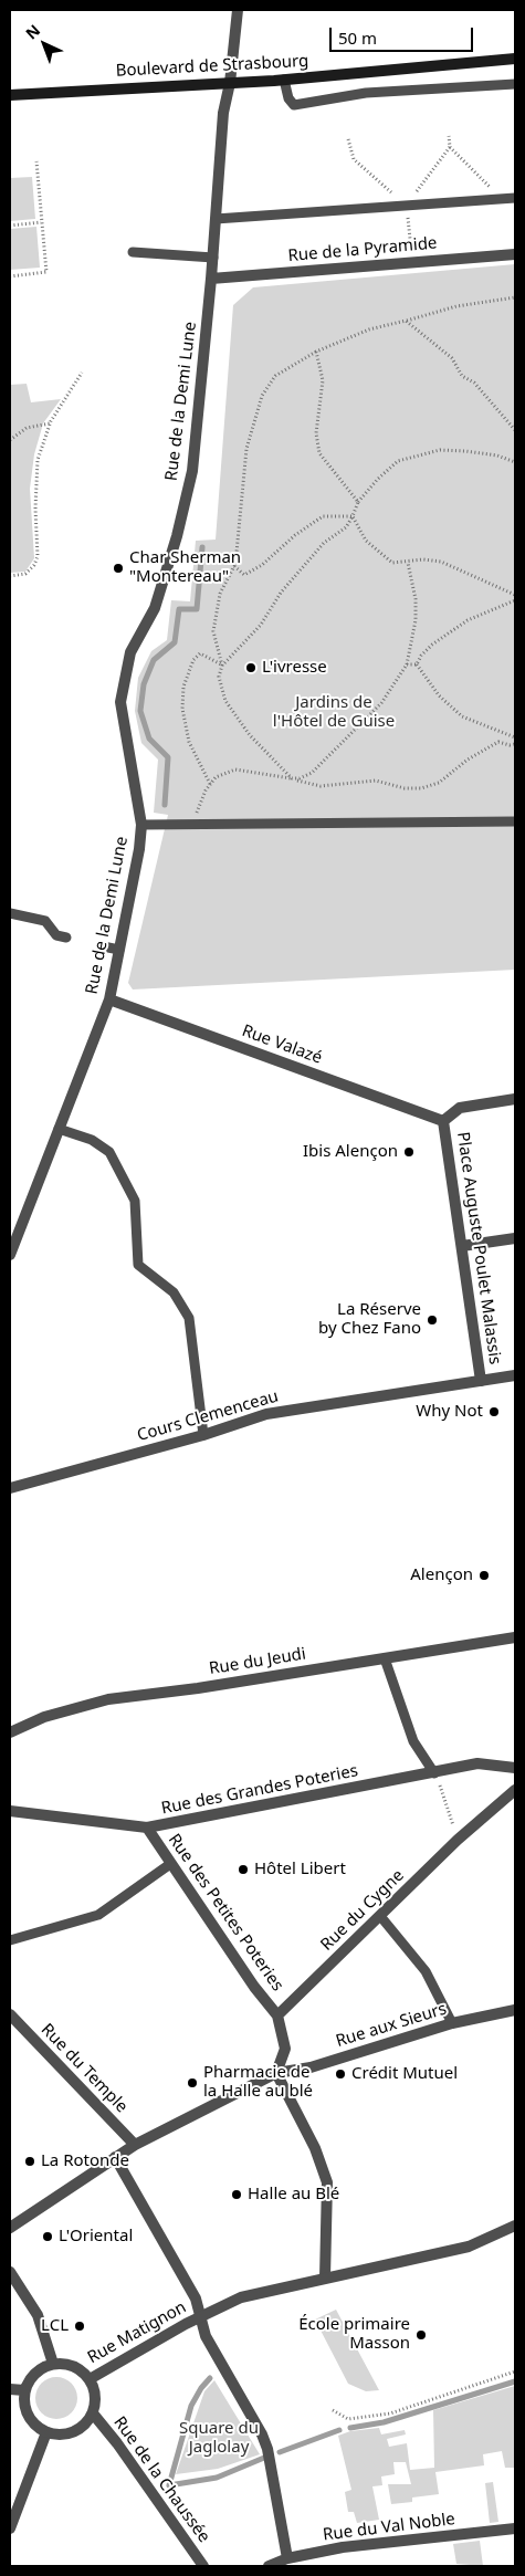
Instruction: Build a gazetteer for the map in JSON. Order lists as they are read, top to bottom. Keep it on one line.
{"streets":{"main road":["Boulevard de Strasbourg"],"street":["Rue de la Pyramide","Rue de la Demi Lune","Rue Valazé","Place Auguste Poulet Malassis","Cours Clemenceau","Rue du Jeudi","Rue des Grandes Poteries","Rue du Cygne","Rue des Petites Poteries","Rue aux Sieurs","Rue du Temple","Rue Matignon","Rue de la Chaussée","Rue du Val Noble"]},"crossings":[["Boulevard de Strasbourg","Rue de la Demi Lune"],["Rue de la Pyramide","Rue de la Demi Lune"],["Rue de la Demi Lune","Rue Valazé"],["Rue Valazé","Place Auguste Poulet Malassis"],["Place Auguste Poulet Malassis","Cours Clemenceau"],["Rue des Grandes Poteries","Rue des Petites Poteries"],["Rue du Cygne","Rue des Petites Poteries"],["Rue aux Sieurs","Rue du Temple"],["Rue Matignon","Rue de la Chaussée"]],"parks":["Jardins de l'Hôtel de Guise","Square du Jaglolay"],"places":["Char Sherman \"Montereau\"","L'ivresse","Ibis Alençon","La Réserve by Chez Fano","Why Not","Alençon","Hôtel Libert","Crédit Mutuel","Pharmacie de la Halle au blé","La Rotonde","Halle au Blé","L'Oriental","LCL","École primaire Masson"],"scale_bar":"50 m","north":"top left"}
